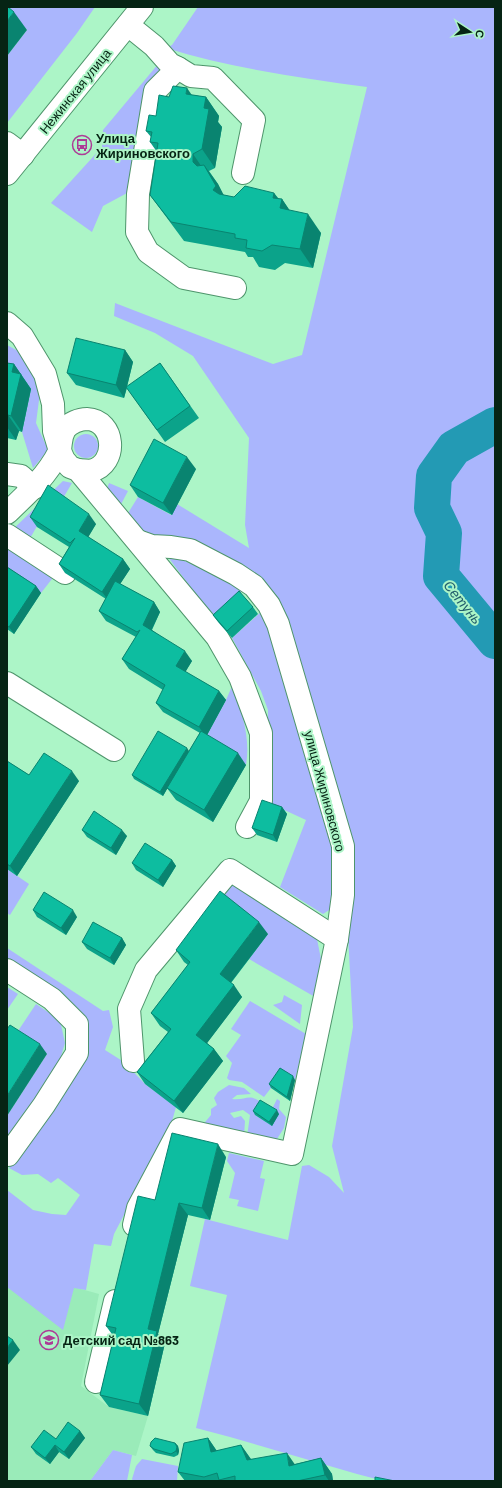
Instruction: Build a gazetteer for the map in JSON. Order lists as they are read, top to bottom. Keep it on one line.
{"streets":{"street":["Нежинская улица","улица Жириновского"]},"water":["Сетунь"],"places":{"bus stop":["Улица Жириновского"],"school or university":["Детский сад №863"]},"north":"right"}
